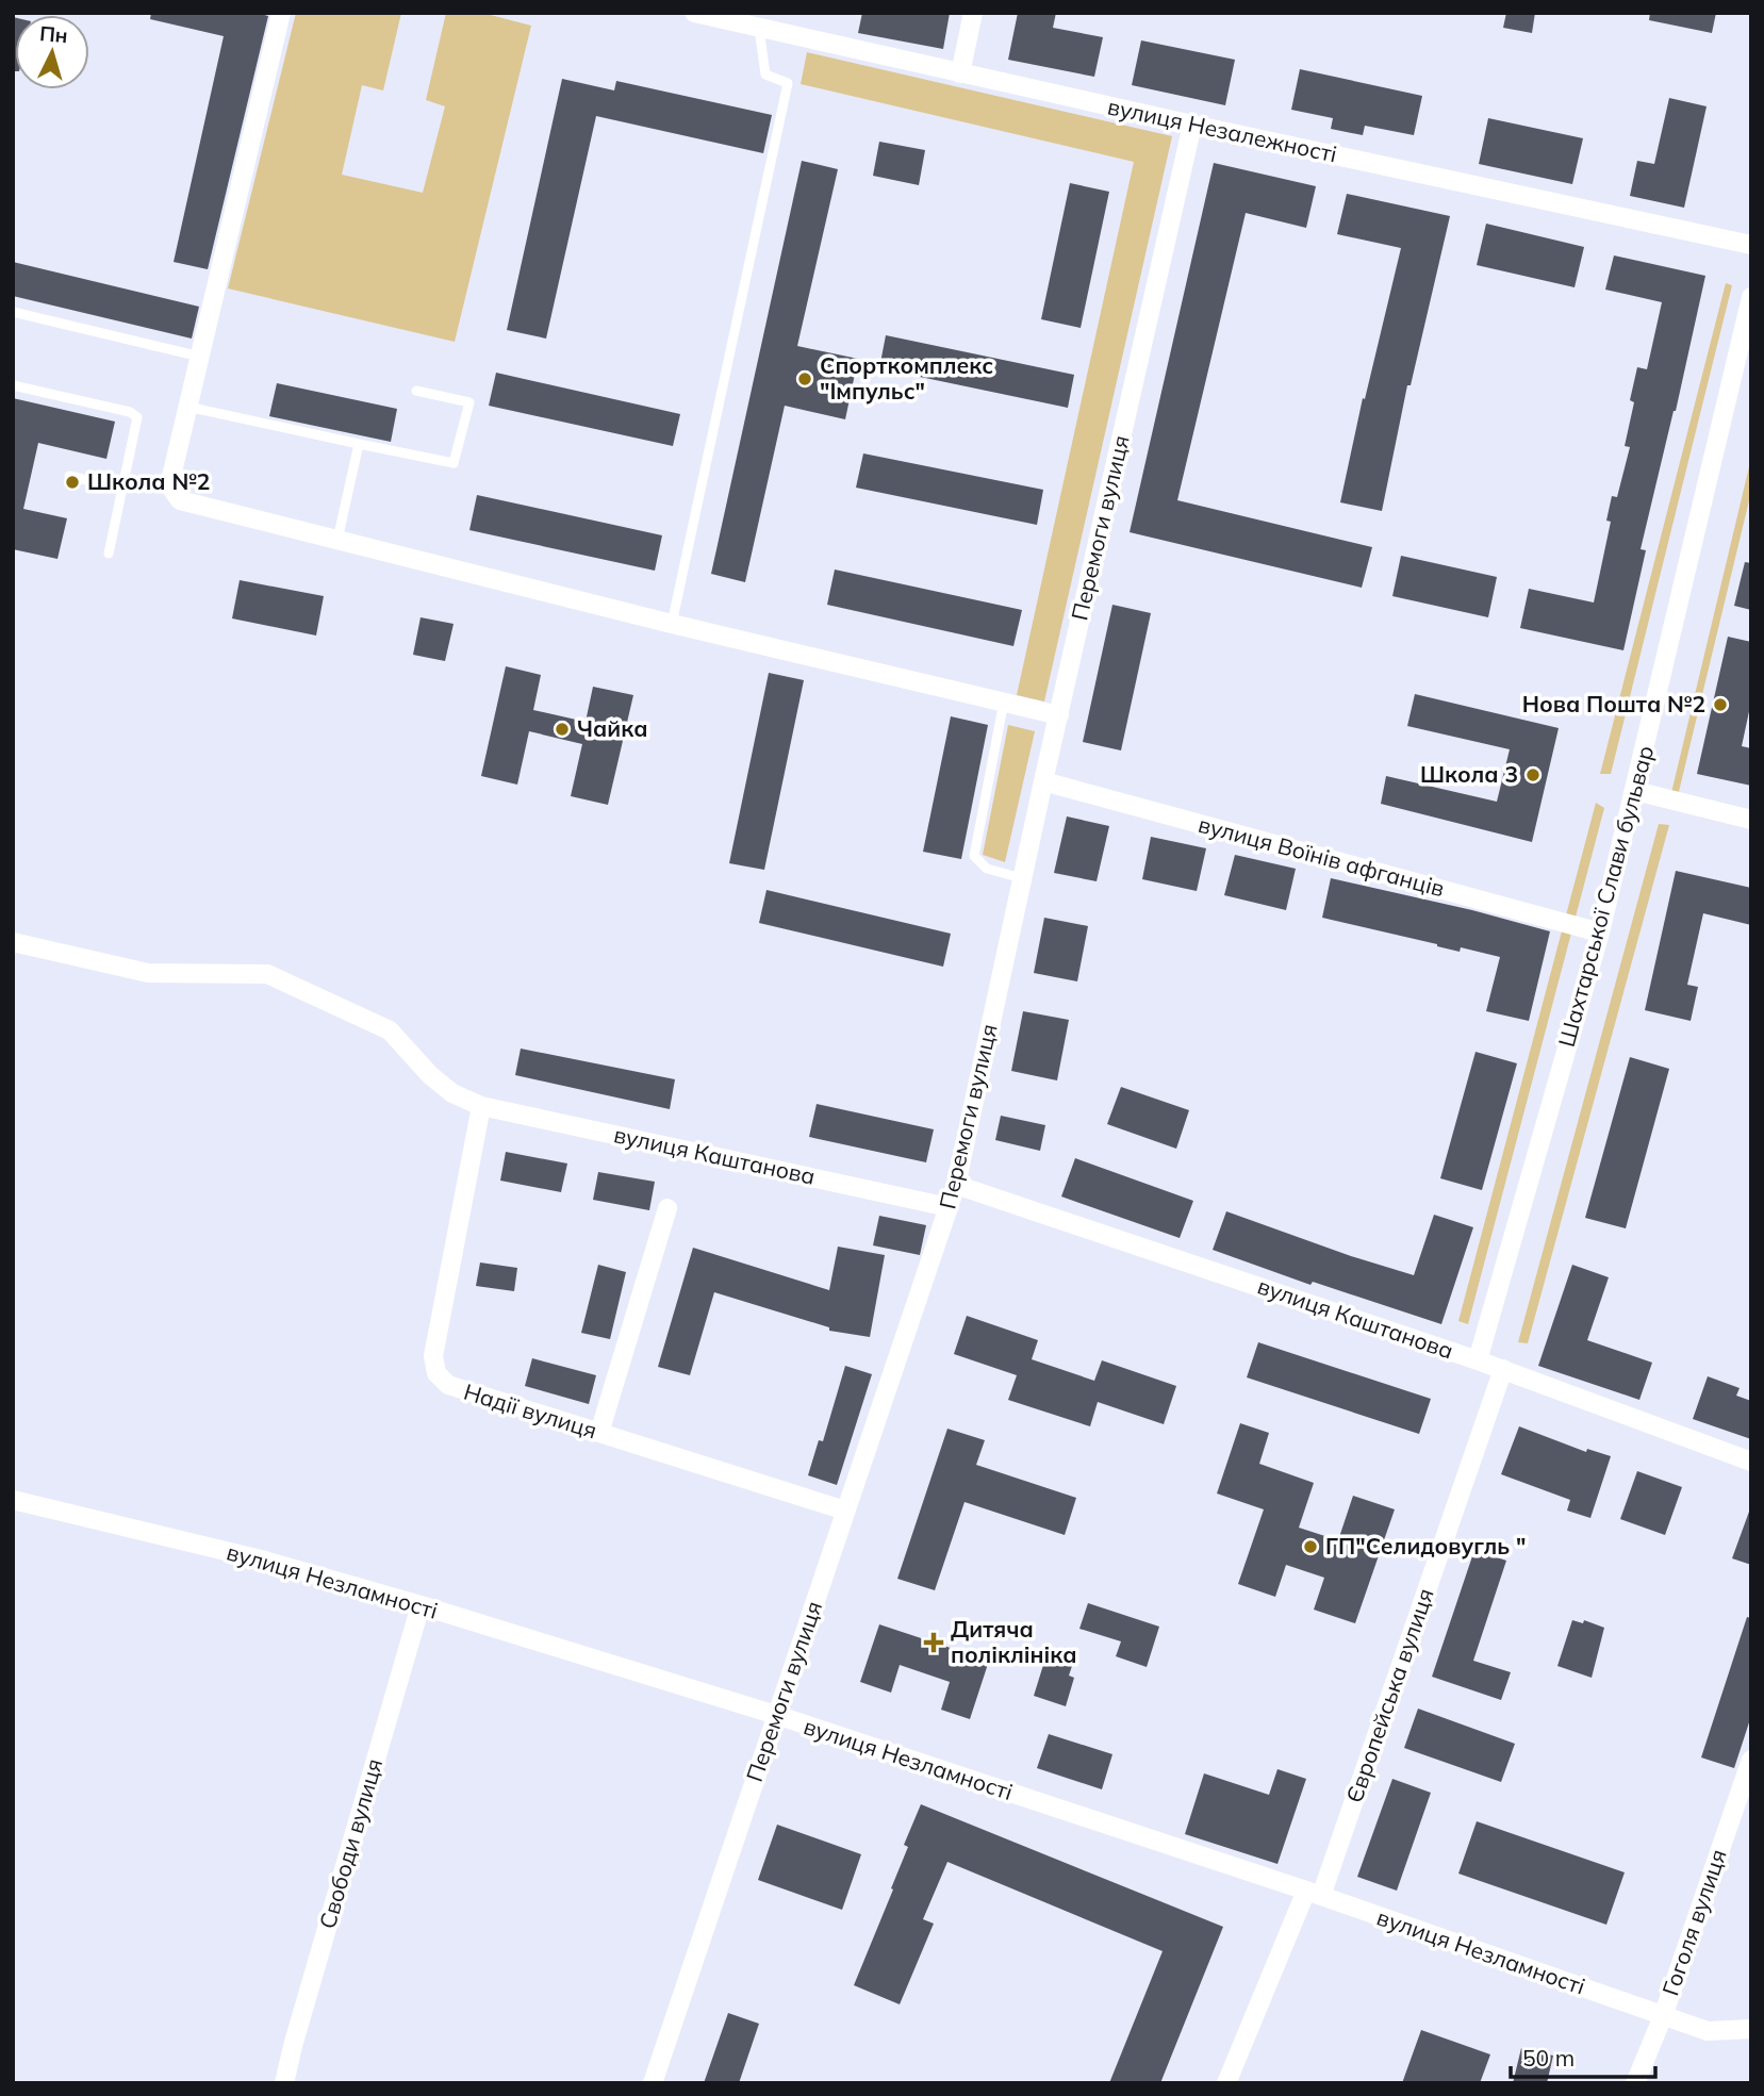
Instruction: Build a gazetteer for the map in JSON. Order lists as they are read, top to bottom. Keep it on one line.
{"streets":{"street":["вулиця Незалежності","Перемоги вулиця","вулиця Воїнів афганців","Шахтарської Слави бульвар","вулиця Каштанова","Надії вулиця","вулиця Незламності","Європейська вулиця","Свободи вулиця","Гоголя вулиця"]},"crossings":[["вулиця Незалежності","Перемоги вулиця"],["Перемоги вулиця","вулиця Воїнів афганців"],["Перемоги вулиця","вулиця Каштанова"],["Перемоги вулиця","Надії вулиця"],["Перемоги вулиця","вулиця Незламності"],["вулиця Воїнів афганців","Шахтарської Слави бульвар"],["Шахтарської Слави бульвар","вулиця Каштанова"],["вулиця Каштанова","Надії вулиця"],["вулиця Каштанова","Європейська вулиця"],["вулиця Незламності","Європейська вулиця"],["вулиця Незламності","Свободи вулиця"],["вулиця Незламності","Гоголя вулиця"]],"places":{"other":["Спорткомплекс \"Імпульс\"","Школа №2","Нова Пошта №2","Чайка","Школа 3","ГП\"Селидовугль \""],"health":["Дитяча поліклініка"]},"scale_bar":"50 m","north":"top"}
